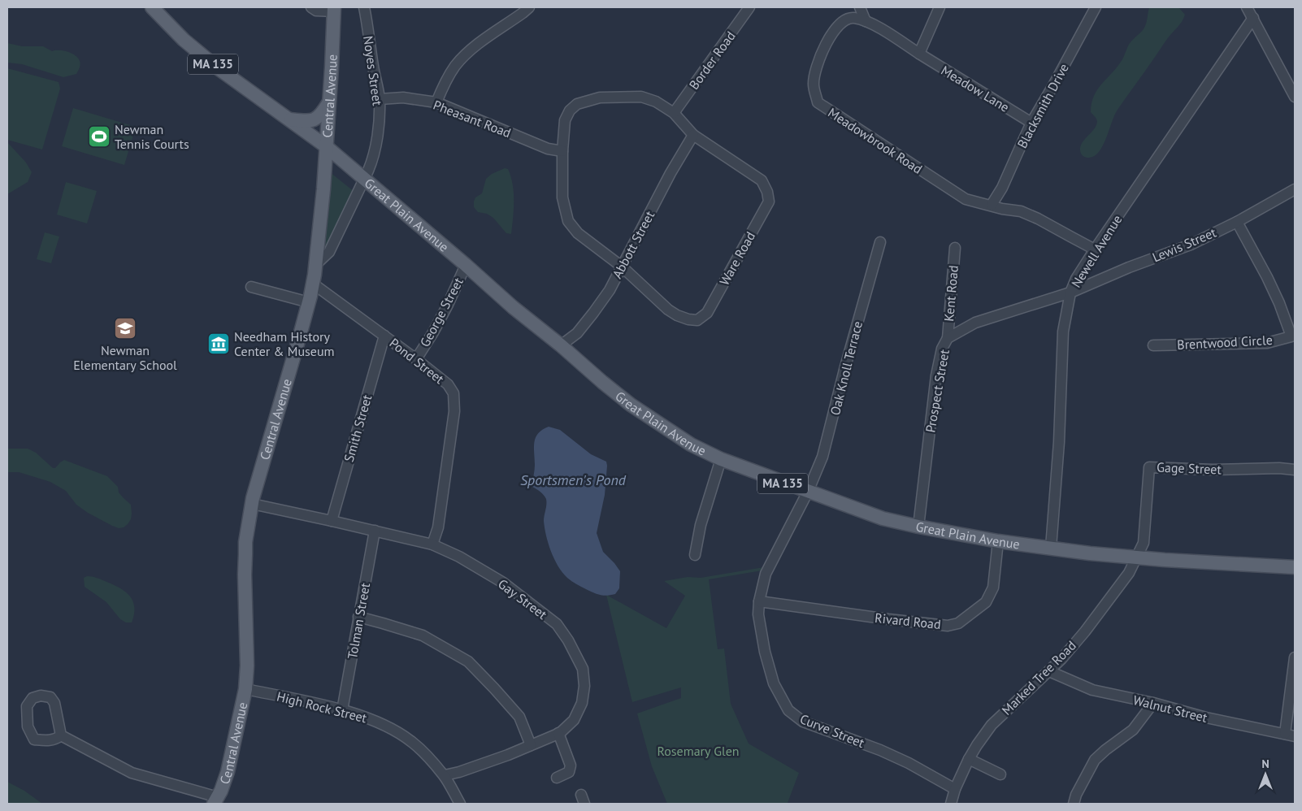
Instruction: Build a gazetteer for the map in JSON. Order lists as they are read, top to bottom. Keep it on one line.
{"streets":{"main road":["MA 135","Central Avenue","Great Plain Avenue"],"street":["Border Road","Noyes Street","Meadow Lane","Blacksmith Drive","Pheasant Road","Meadowbrook Road","Abbott Street","Lewis Street","Newell Avenue","Ware Road","Kent Road","George Street","Brentwood Circle","Pond Street","Oak Knoll Terrace","Prospect Street","Smith Street","Gage Street","Gay Street","Tolman Street","Rivard Road","Marked Tree Road","High Rock Street","Walnut Street","Curve Street"]},"crossings":[["Noyes Street","Central Avenue"],["Noyes Street","Pheasant Road"],["Noyes Street","Great Plain Avenue"],["Meadow Lane","Blacksmith Drive"],["Meadow Lane","Meadowbrook Road"],["Central Avenue","Great Plain Avenue"],["Central Avenue","Pond Street"],["Central Avenue","Gay Street"],["Central Avenue","High Rock Street"],["Blacksmith Drive","Meadowbrook Road"],["Meadowbrook Road","Newell Avenue"],["Great Plain Avenue","Abbott Street"],["Great Plain Avenue","Newell Avenue"],["Great Plain Avenue","George Street"],["Great Plain Avenue","Oak Knoll Terrace"],["Great Plain Avenue","Prospect Street"],["Great Plain Avenue","Gage Street"],["Great Plain Avenue","Rivard Road"],["Great Plain Avenue","Marked Tree Road"],["Great Plain Avenue","Curve Street"],["Abbott Street","Ware Road"],["Lewis Street","Newell Avenue"],["Lewis Street","Brentwood Circle"],["Lewis Street","Prospect Street"],["Newell Avenue","Prospect Street"],["Kent Road","Prospect Street"],["George Street","Pond Street"],["Pond Street","Smith Street"],["Pond Street","Gay Street"],["Oak Knoll Terrace","Curve Street"],["Smith Street","Gay Street"],["Gage Street","Marked Tree Road"],["Gay Street","Tolman Street"],["Gay Street","High Rock Street"],["Tolman Street","High Rock Street"],["Rivard Road","Curve Street"],["Marked Tree Road","Walnut Street"],["Marked Tree Road","Curve Street"]],"water":["Sportsmen's Pond"],"parks":["Rosemary Glen"],"places":{"sports":["Newman Tennis Courts"],"school or university":["Newman Elementary School"],"museum":["Needham History Center & Museum"]},"north":"top"}
